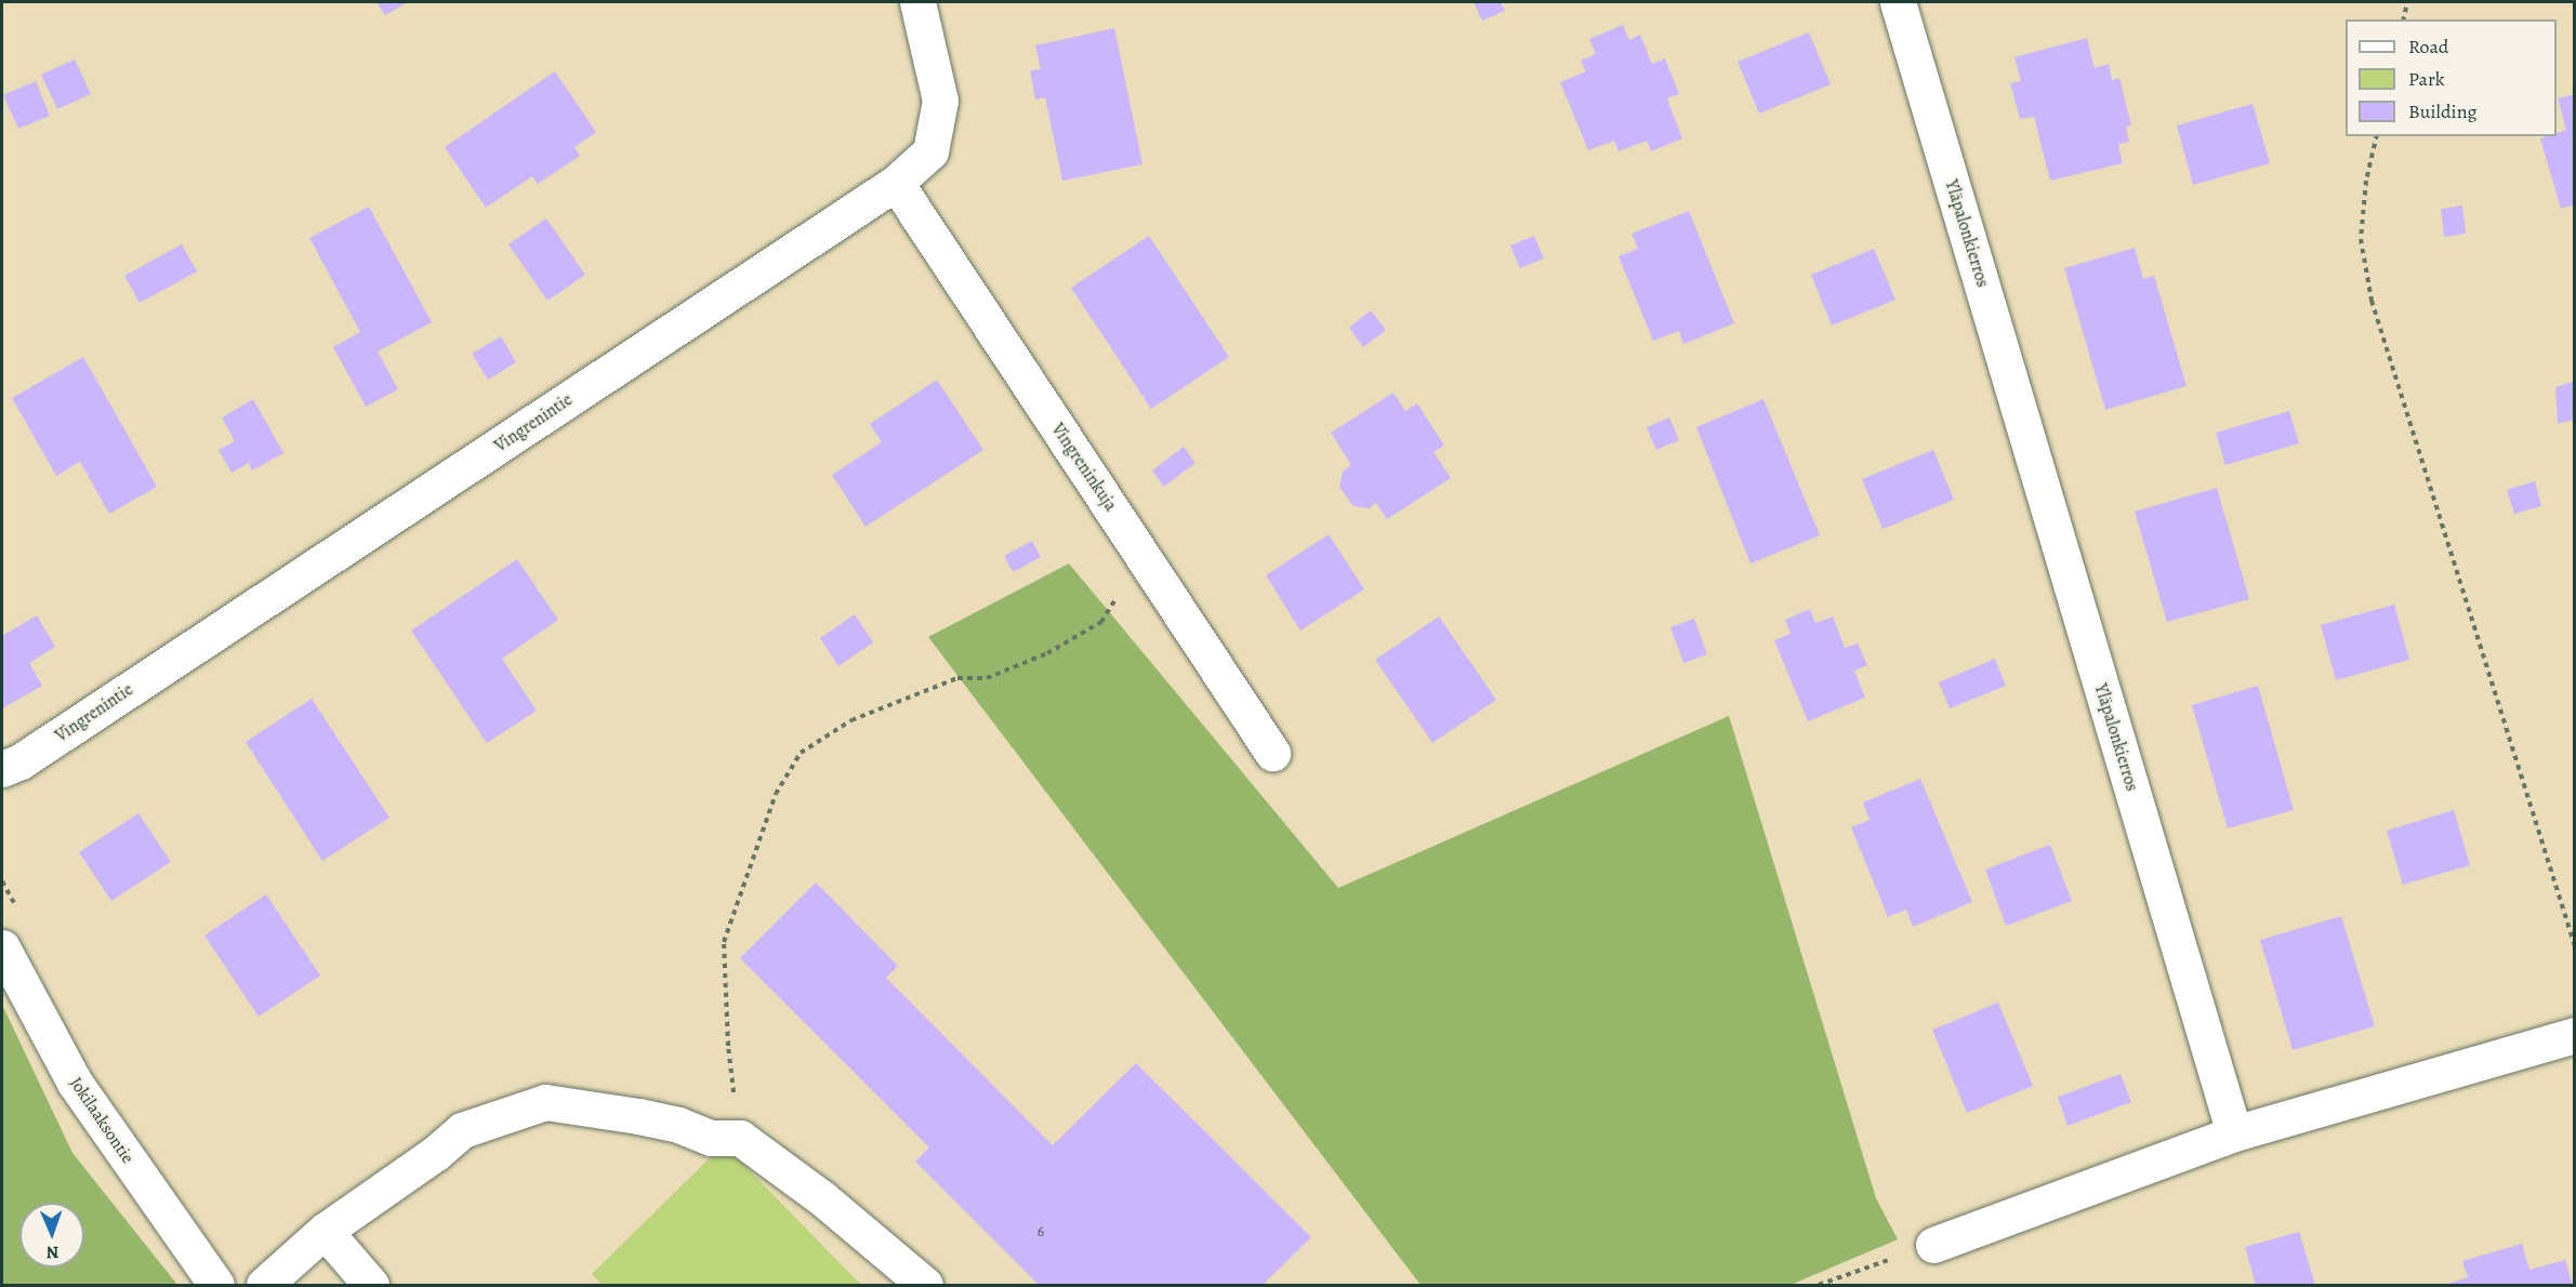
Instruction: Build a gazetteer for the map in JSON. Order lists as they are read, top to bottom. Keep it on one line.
{"streets":{"street":["Yläpalonkierros","Vingrenintie","Vingreninkuja","Jokilaaksontie"]},"crossings":[["Vingrenintie","Vingreninkuja"]],"house_numbers":["6"],"legend":["Road","Park","Building"],"north":"bottom"}
